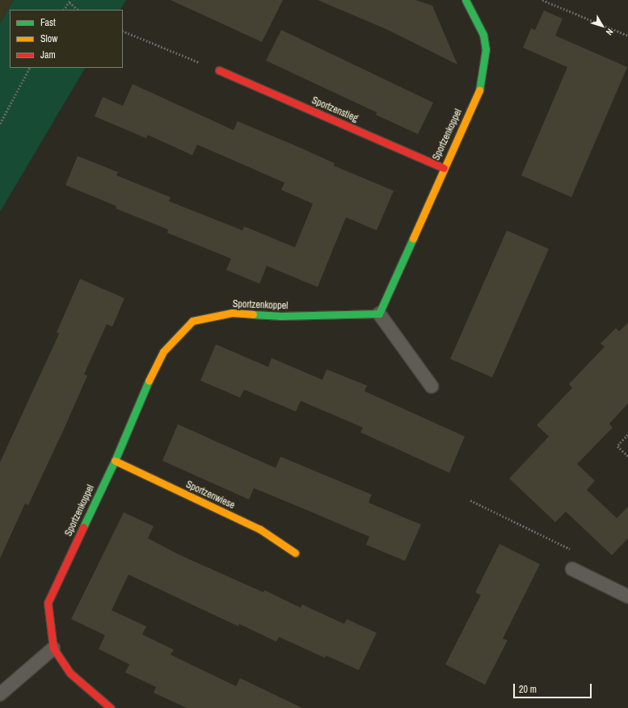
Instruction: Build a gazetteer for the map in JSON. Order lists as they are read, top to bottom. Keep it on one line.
{"streets":{"street":["Sportzenstieg","Sportzenkoppel","Sportzenwiese"]},"crossings":[["Sportzenstieg","Sportzenkoppel"],["Sportzenkoppel","Sportzenwiese"]],"legend":["Fast","Slow","Jam"],"scale_bar":"20 m","north":"bottom right"}
